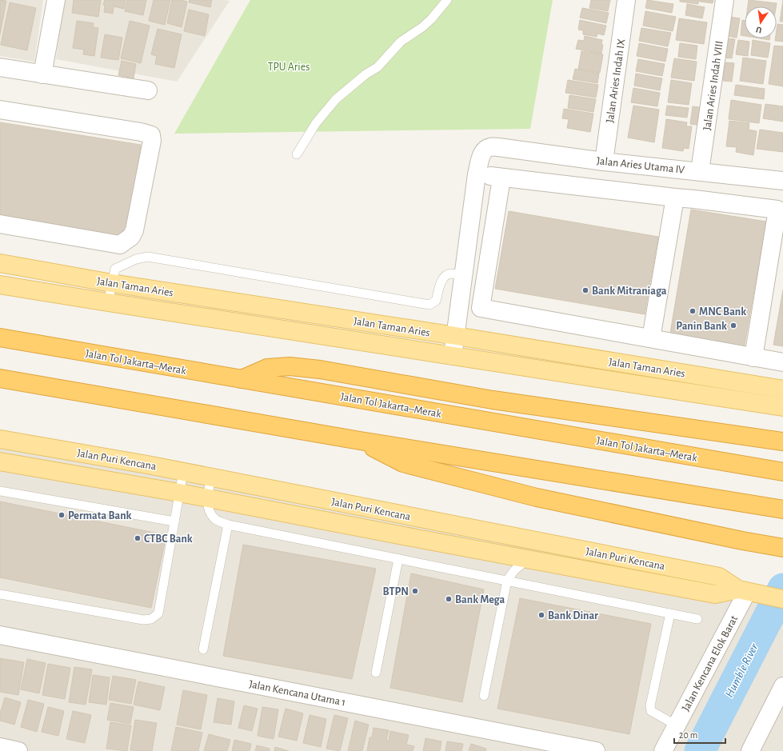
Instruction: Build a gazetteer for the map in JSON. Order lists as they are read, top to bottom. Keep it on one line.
{"streets":{"highway":["Jalan Tol Jakarta–Merak"],"main road":["Jalan Taman Aries","Jalan Puri Kencana"],"street":["Jalan Aries Indah IX","Jalan Aries Indah VIII","Jalan Aries Utama IV","Jalan Kencana Elok Barat","Jalan Kencana Utama 1"]},"crossings":[["Jalan Aries Indah IX","Jalan Aries Utama IV"],["Jalan Aries Indah VIII","Jalan Aries Utama IV"],["Jalan Puri Kencana","Jalan Kencana Elok Barat"]],"water":["Humble River"],"parks":["TPU Aries"],"places":["Bank Mitraniaga","MNC Bank","Panin Bank","Permata Bank","CTBC Bank","BTPN","Bank Mega","Bank Dinar"],"scale_bar":"20 m","north":"bottom"}
